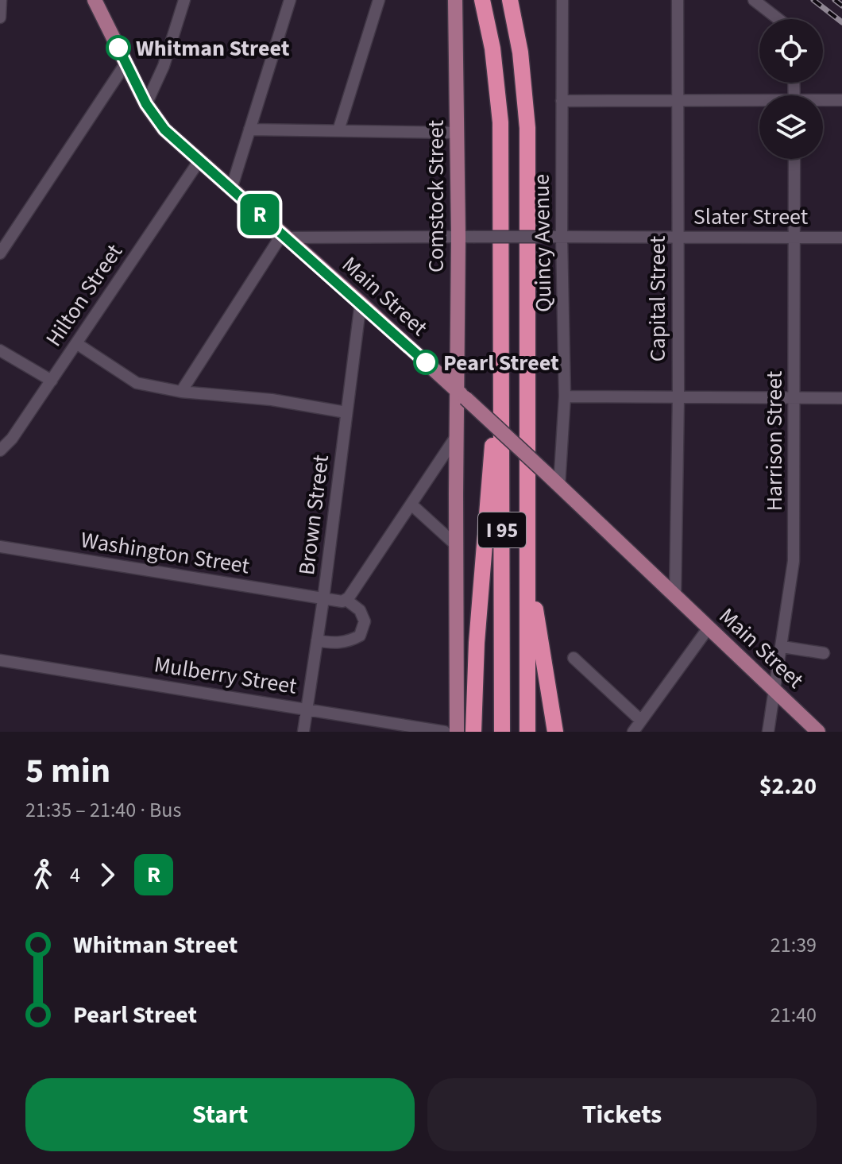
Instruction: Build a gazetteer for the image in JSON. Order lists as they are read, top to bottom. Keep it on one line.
{"streets":{"highway":["I 95"],"main road":["Comstock Street","Main Street"],"street":["Slater Street","Quincy Avenue","Hilton Street","Capital Street","Harrison Street","Brown Street","Washington Street","Mulberry Street"]},"crossings":[["Comstock Street","Slater Street"],["Comstock Street","Main Street"],["Slater Street","Quincy Avenue"],["Slater Street","Main Street"],["Slater Street","Capital Street"],["Slater Street","Harrison Street"],["Quincy Avenue","Main Street"],["Hilton Street","Main Street"],["Main Street","Capital Street"],["Main Street","Harrison Street"],["Main Street","Brown Street"],["Brown Street","Washington Street"],["Brown Street","Mulberry Street"]],"places":["Whitman Street","Pearl Street"],"lines":["bus line R"],"page":{"on_map":"R","heading":["5 min","21:35 – 21:40 · Bus","$2.20"],"legs":["4","R"],"list":[{"name":"Whitman Street","value":"21:39"},{"name":"Pearl Street","value":"21:40"}],"buttons":["Start","Tickets"]}}
